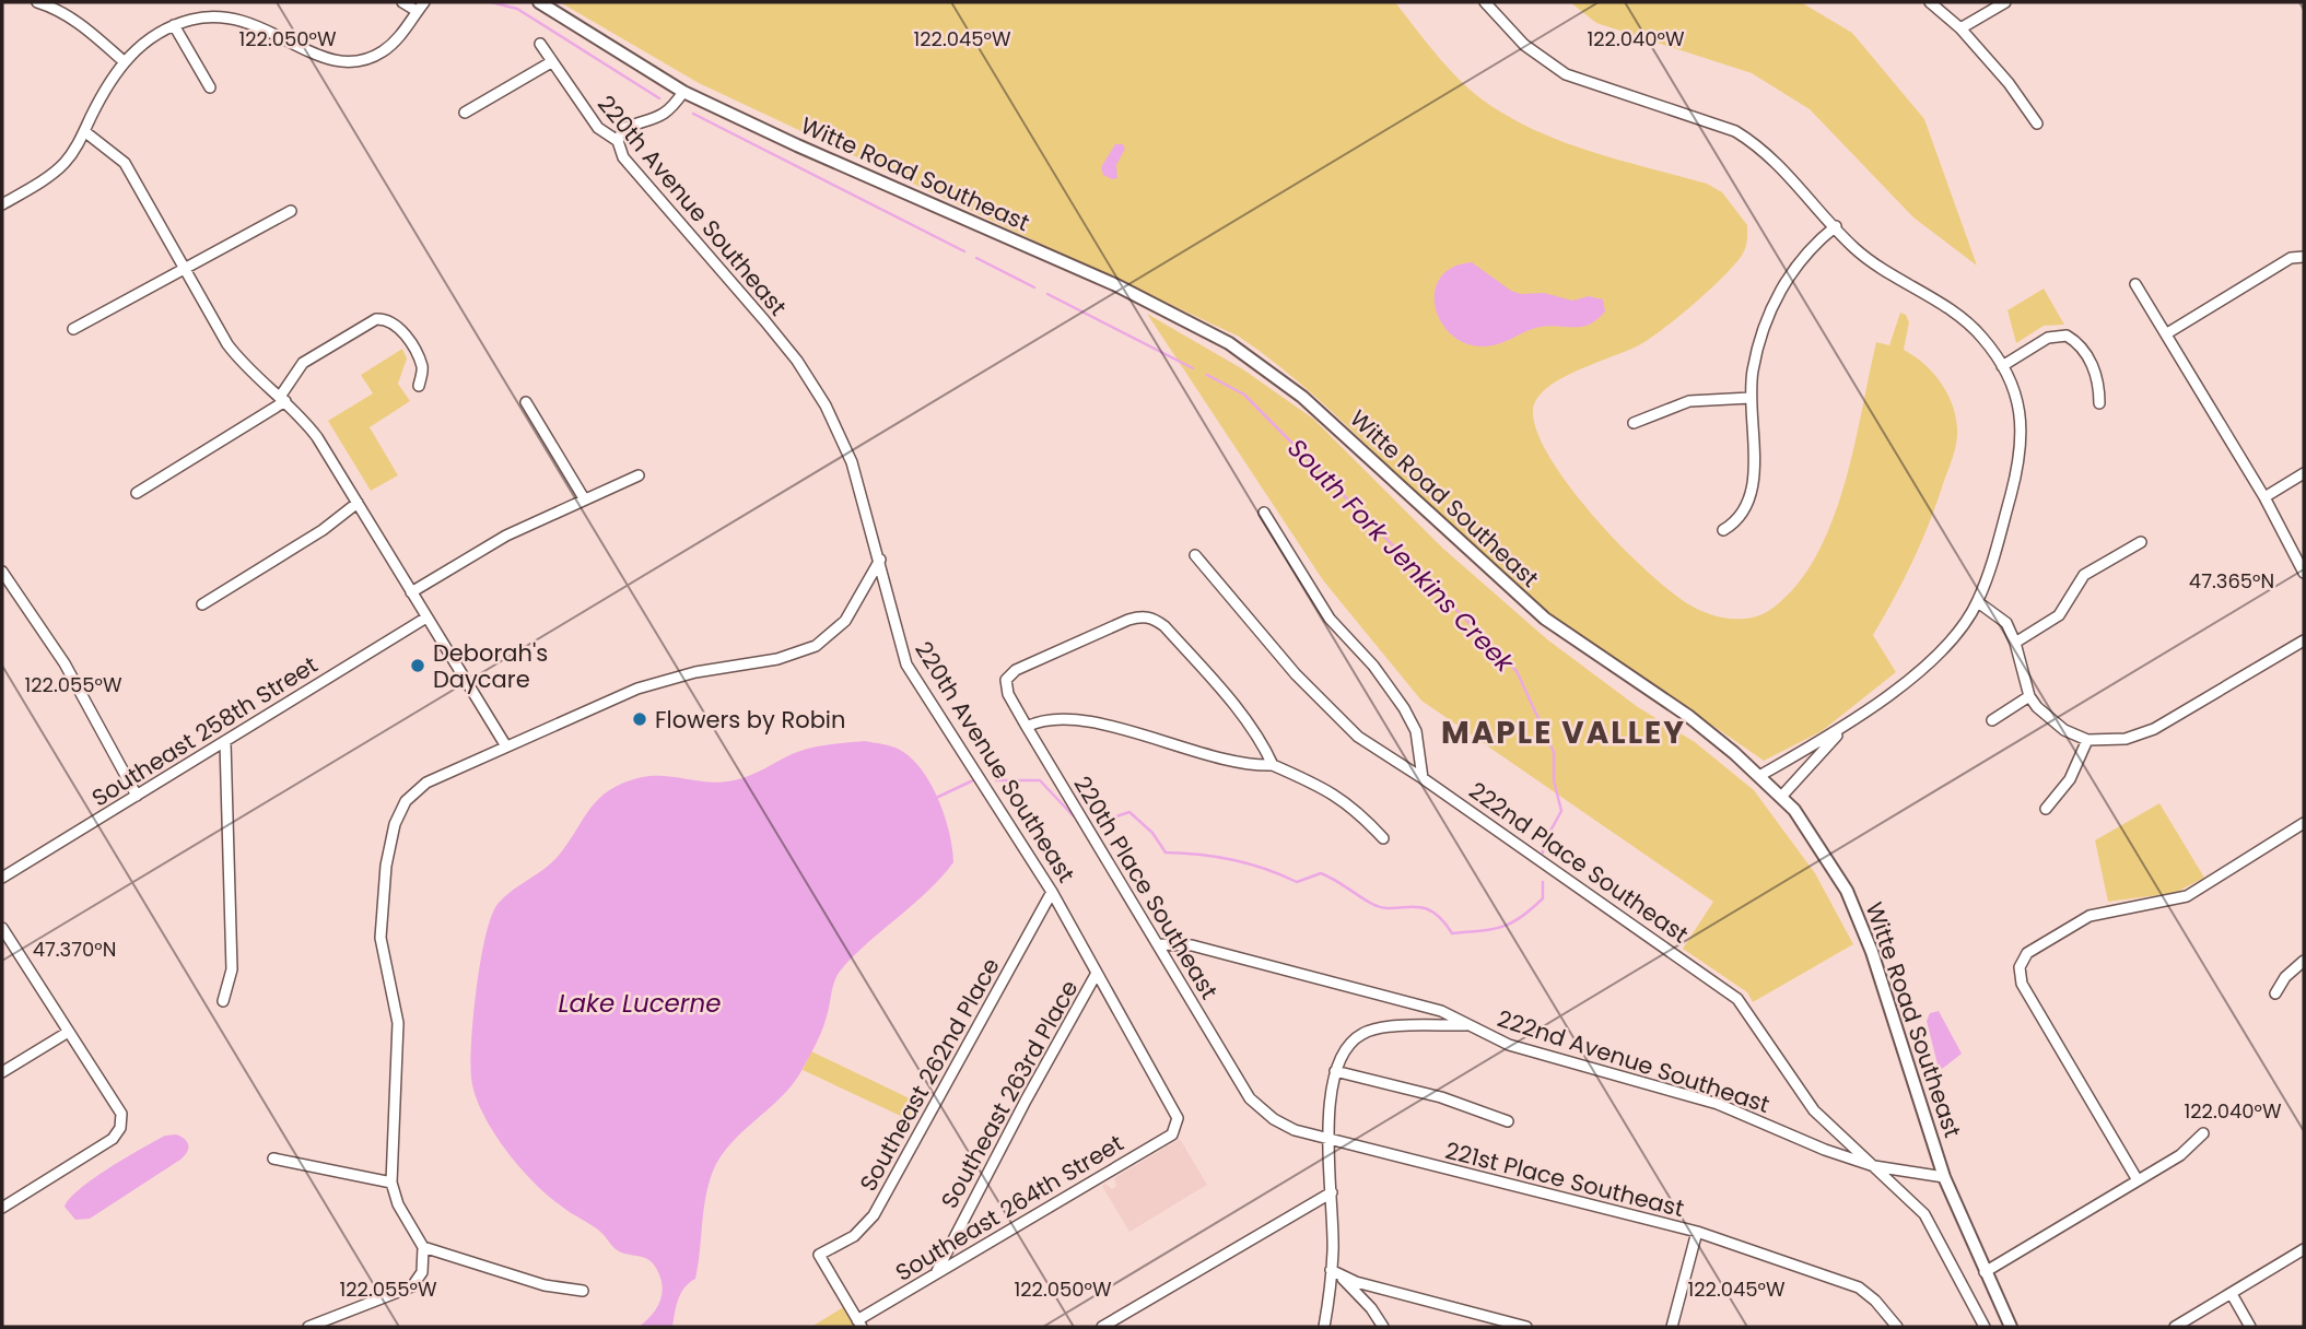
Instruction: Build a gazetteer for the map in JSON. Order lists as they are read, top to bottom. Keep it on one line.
{"streets":{"street":["Witte Road Southeast","220th Avenue Southeast","Southeast 258th Street","222nd Place Southeast","220th Place Southeast","222nd Avenue Southeast","Southeast 262nd Place","Southeast 263rd Place","221st Place Southeast","Southeast 264th Street"]},"crossings":[["220th Avenue Southeast","Southeast 262nd Place"],["220th Avenue Southeast","Southeast 263rd Place"],["220th Avenue Southeast","Southeast 264th Street"],["222nd Place Southeast","222nd Avenue Southeast"],["220th Place Southeast","222nd Avenue Southeast"],["220th Place Southeast","221st Place Southeast"],["Southeast 262nd Place","Southeast 264th Street"],["Southeast 263rd Place","Southeast 264th Street"]],"districts":["MAPLE VALLEY"],"water":["South Fork Jenkins Creek","Lake Lucerne"],"places":["Deborah's Daycare","Flowers by Robin"],"coordinates":["122.050°W","122.045°W","122.040°W","47.365°N","122.055°W","47.370°N"]}
